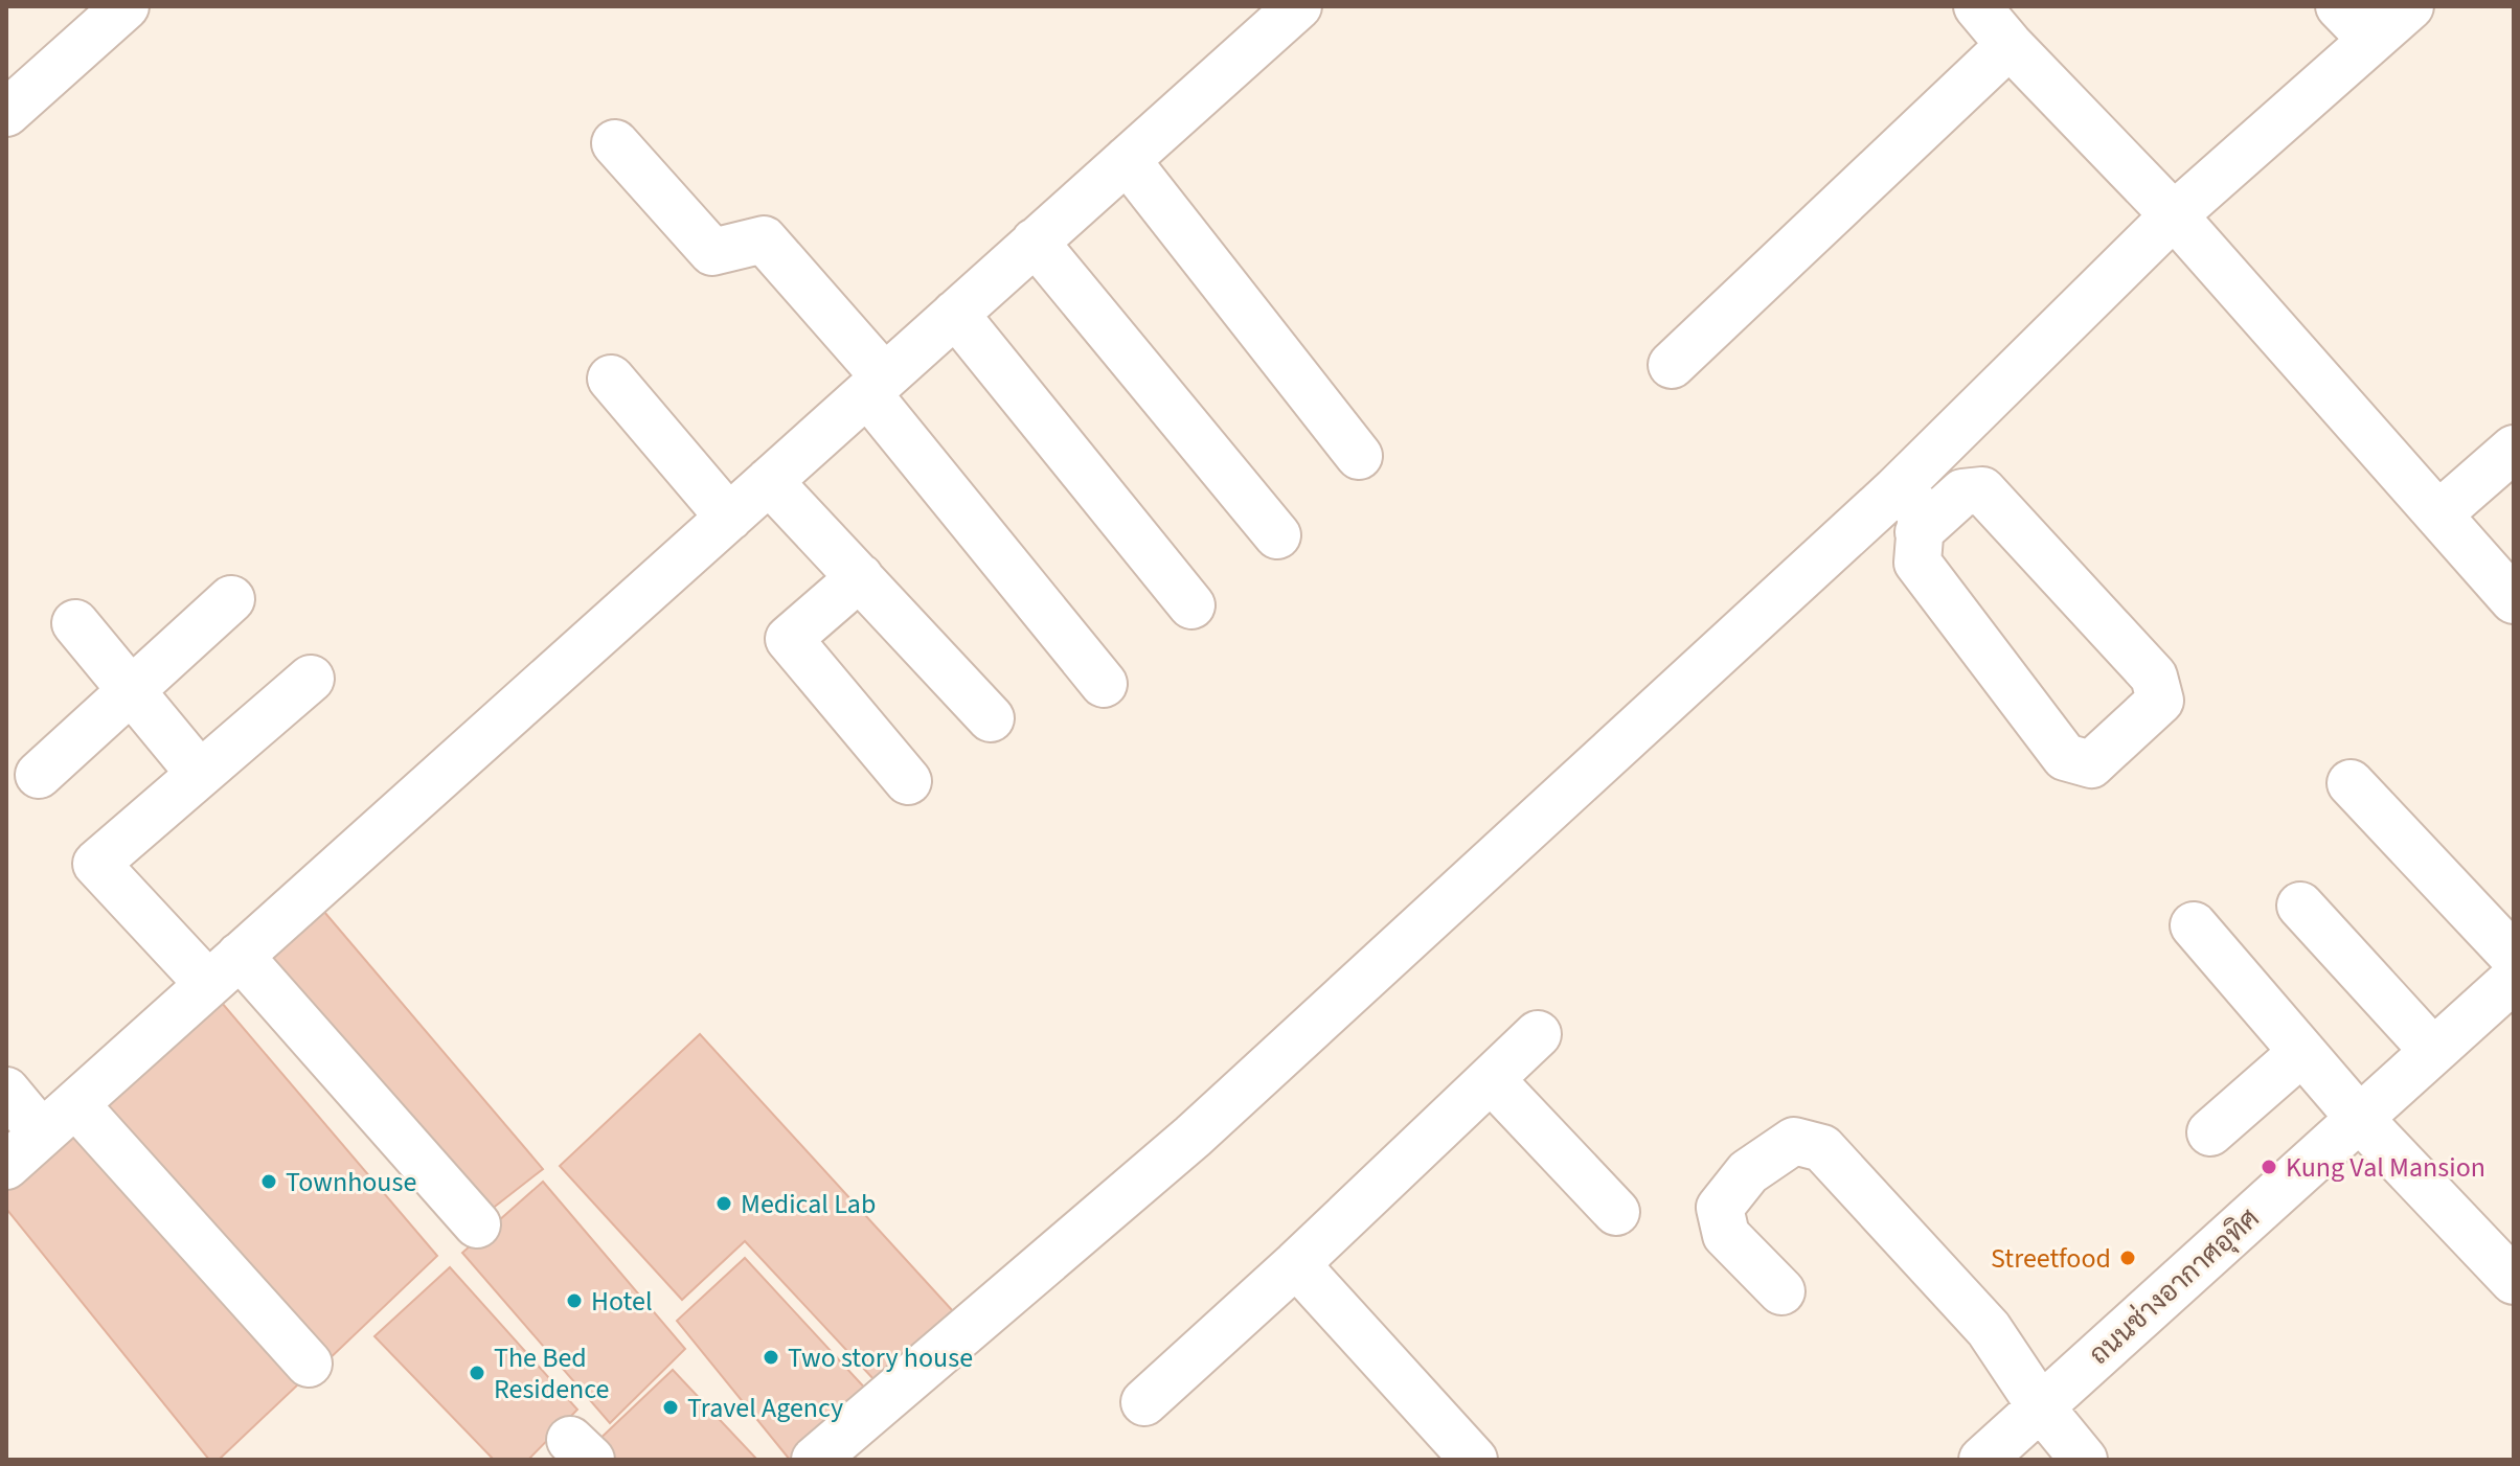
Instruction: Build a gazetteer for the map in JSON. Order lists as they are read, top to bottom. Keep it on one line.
{"streets":{"street":["ถนนช่างอากาศอุทิศ"]},"places":["Kung Val Mansion","Townhouse","Medical Lab","Streetfood","Hotel","Two story house","The Bed Residence","Travel Agency"]}
